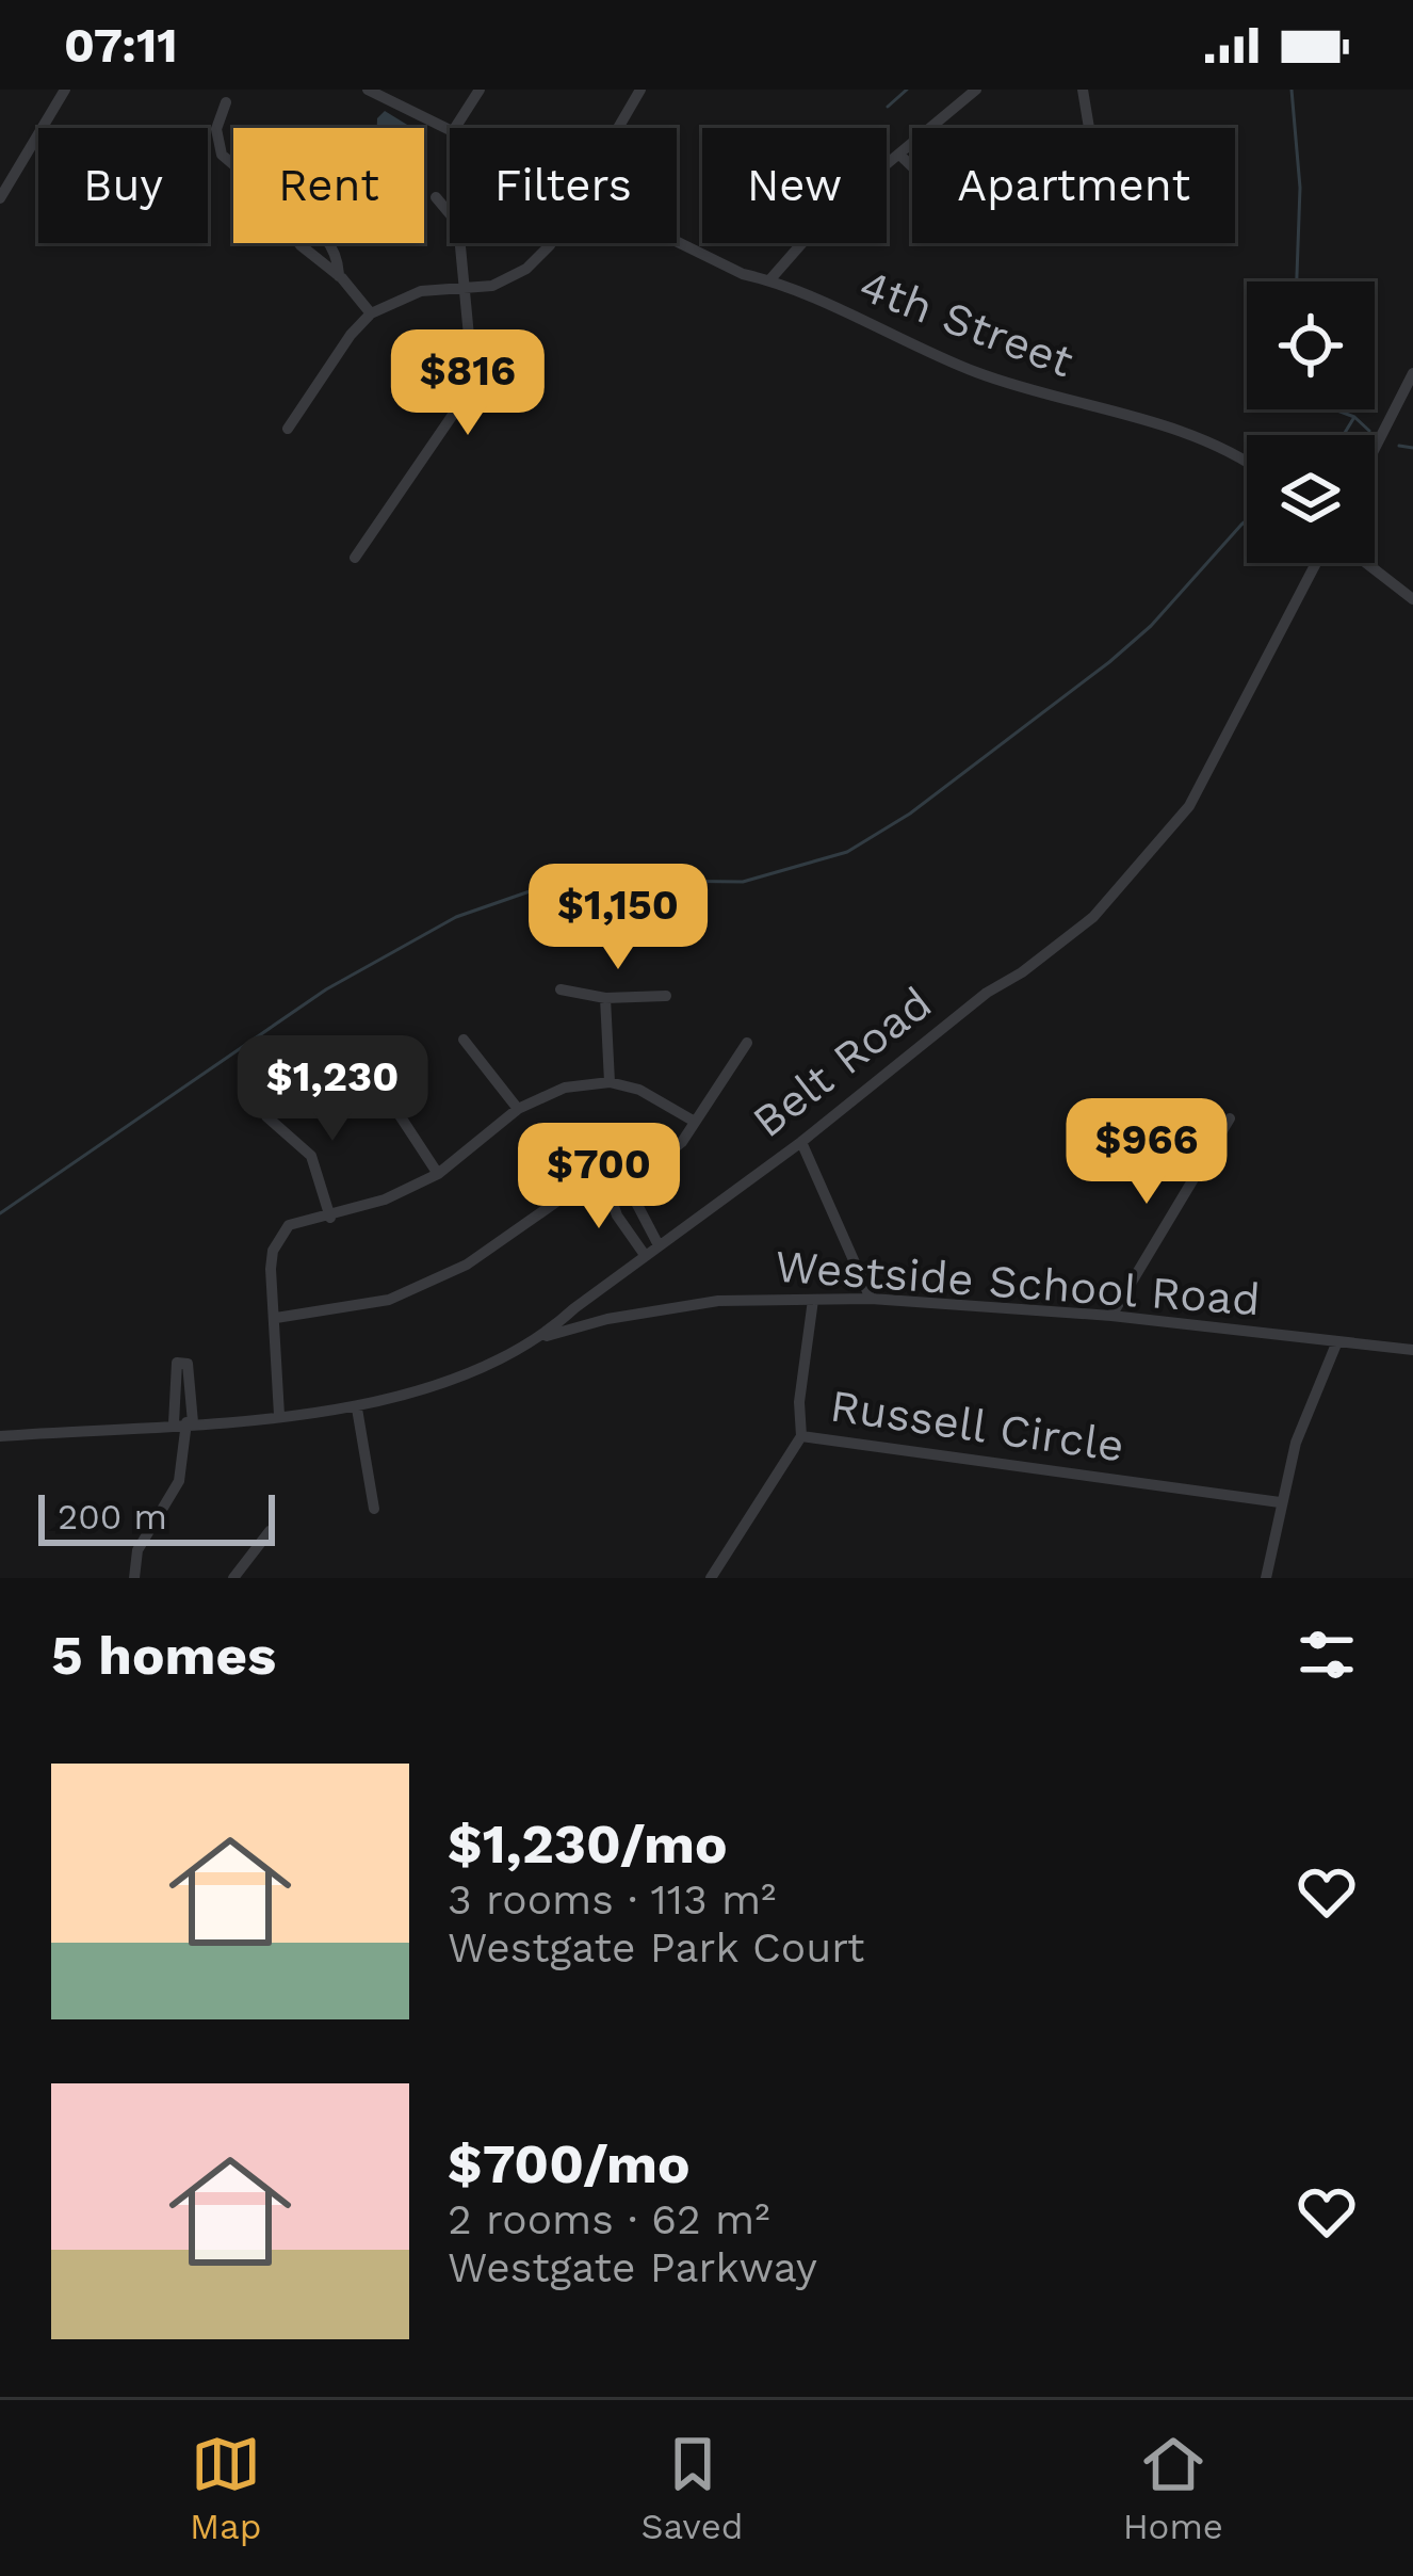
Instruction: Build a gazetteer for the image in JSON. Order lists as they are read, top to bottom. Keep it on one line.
{"streets":{"street":["4th Street","Belt Road","Westside School Road","Russell Circle"]},"crossings":[["Belt Road","Westside School Road"],["Westside School Road","Russell Circle"]],"scale_bar":"200 m","page":{"status":"07:11","chip":["Buy","Rent","Filters","New","Apartment"],"price":["$816","$1,150","$1,230","$966","$700"],"scale":"200 m","heading":"5 homes","list":[{"name":"$1,230/mo","note":"3 rooms · 113 m² · Westgate Park Court"},{"name":"$700/mo","note":"2 rooms · 62 m² · Westgate Parkway"}],"tabs":["Map","Saved","Home"]}}
